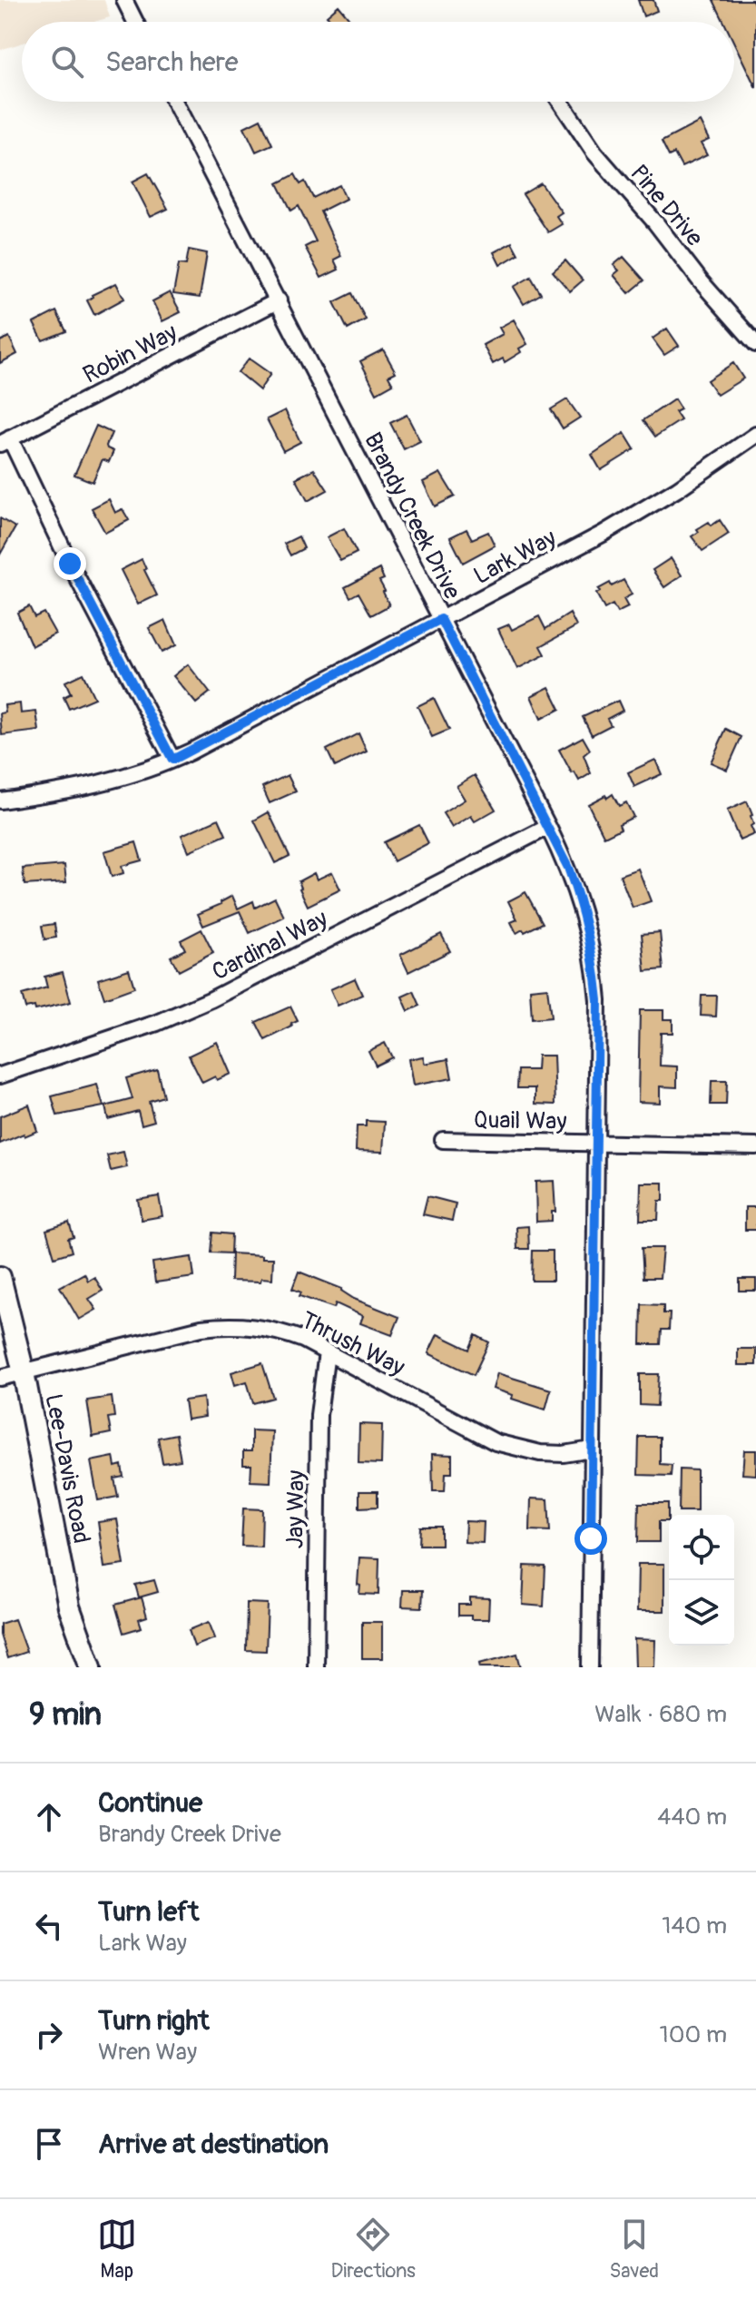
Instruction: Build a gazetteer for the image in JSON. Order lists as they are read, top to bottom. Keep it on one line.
{"streets":{"main road":["Lee-Davis Road"],"street":["Pine Drive","Robin Way","Brandy Creek Drive","Lark Way","Cardinal Way","Quail Way","Thrush Way","Jay Way"]},"crossings":[["Robin Way","Brandy Creek Drive"],["Brandy Creek Drive","Lark Way"],["Brandy Creek Drive","Cardinal Way"],["Brandy Creek Drive","Quail Way"],["Brandy Creek Drive","Thrush Way"],["Thrush Way","Lee-Davis Road"],["Thrush Way","Jay Way"]],"page":{"search":"Search here","heading":["9 min","Walk · 680 m"],"list":[["Continue","Brandy Creek Drive","440 m"],["Turn left","Lark Way","140 m"],["Turn right","Wren Way","100 m"],"Arrive at destination"],"nav":["Map","Directions","Saved"]}}
